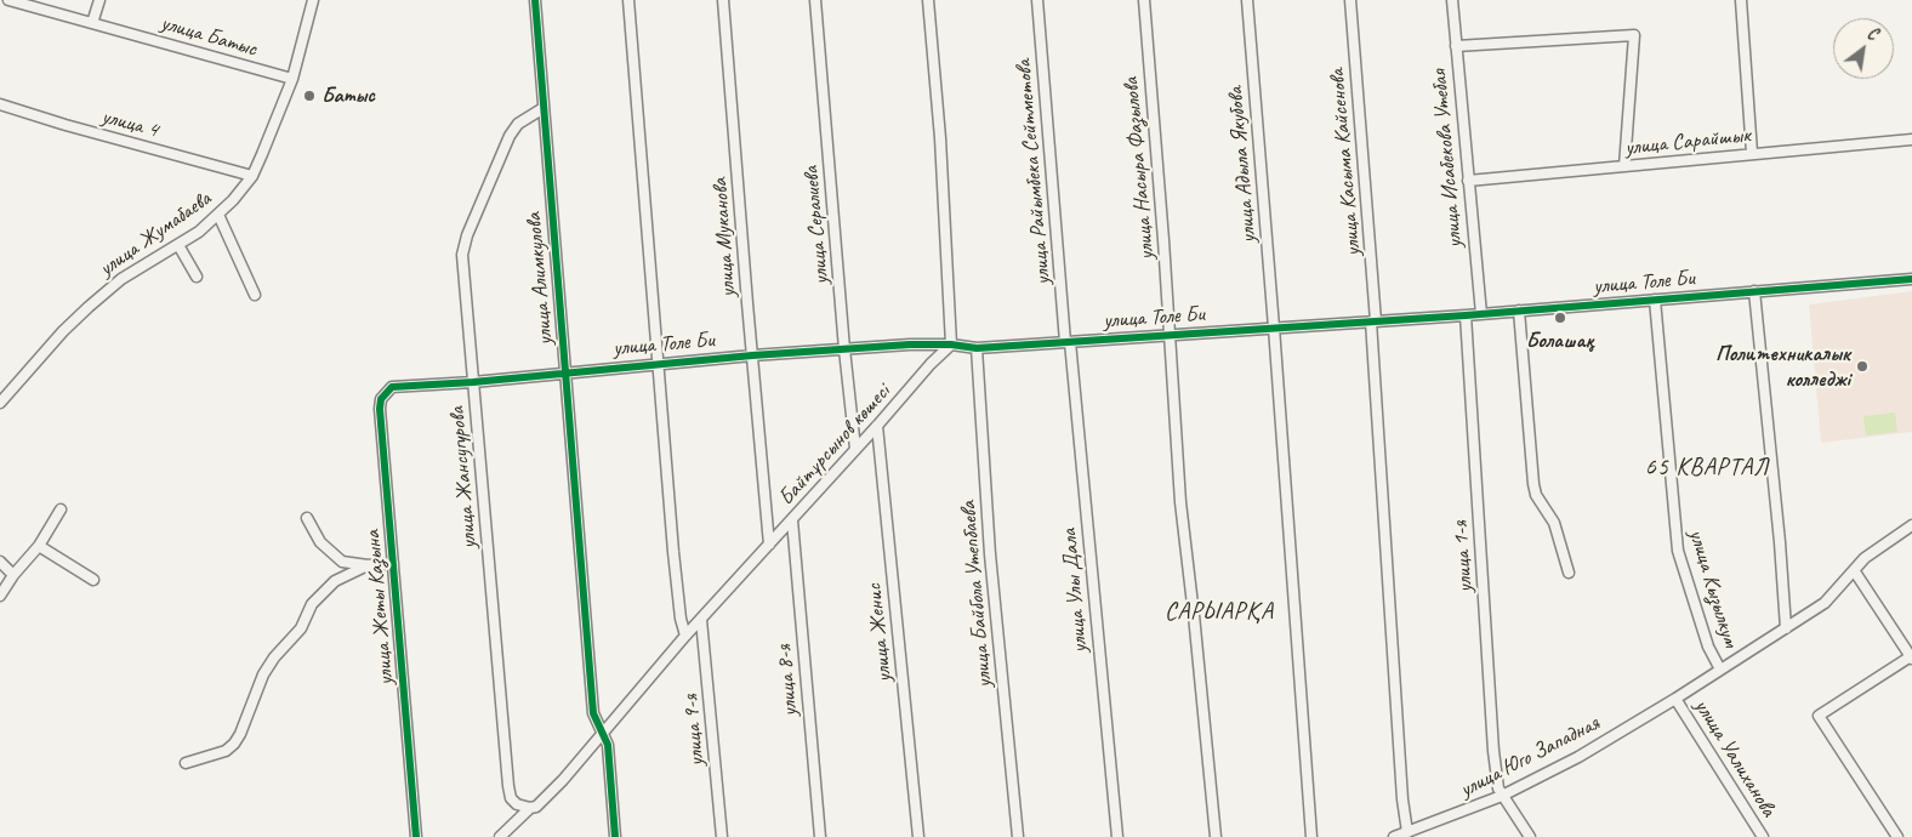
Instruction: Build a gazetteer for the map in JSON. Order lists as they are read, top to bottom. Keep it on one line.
{"streets":{"street":["улица Батыс","улица 4","улица Сарайшык","улица Исабекова Утебая","улица Касыма Кайсенова","улица Адыла Якубова","улица Насыра Фазылова","улица Райымбека Сейтметова","улица Сералиева","улица Жумабаева","улица Муканова","улица Алимкулова","улица Толе Би","Байтұрсынов көшесі","улица Жансугурова","улица 1-я","улица Кызылкум","улица Улы Дала","улица Байбола Утепбаева","улица Жеты Казына","улица Женис","улица 8-я","улица 9-я","улица Юго Западная","улица Уалиханова"]},"crossings":[["улица Батыс","улица Жумабаева"],["улица 4","улица Жумабаева"],["улица Сарайшык","улица Исабекова Утебая"],["улица Исабекова Утебая","улица Толе Би"],["улица Касыма Кайсенова","улица Толе Би"],["улица Касыма Кайсенова","улица Юго Западная"],["улица Адыла Якубова","улица Толе Би"],["улица Насыра Фазылова","улица Толе Би"],["улица Райымбека Сейтметова","улица Толе Би"],["улица Райымбека Сейтметова","улица Улы Дала"],["улица Сералиева","улица Толе Би"],["улица Сералиева","Байтұрсынов көшесі"],["улица Муканова","улица Толе Би"],["улица Муканова","Байтұрсынов көшесі"],["улица Алимкулова","улица Толе Би"],["улица Алимкулова","Байтұрсынов көшесі"],["улица Алимкулова","улица Жансугурова"],["улица Толе Би","Байтұрсынов көшесі"],["улица Толе Би","улица Жансугурова"],["улица Толе Би","улица 1-я"],["улица Толе Би","улица Кызылкум"],["улица Толе Би","улица Улы Дала"],["улица Толе Би","улица Байбола Утепбаева"],["улица Толе Би","улица Жеты Казына"],["Байтұрсынов көшесі","улица Жансугурова"],["Байтұрсынов көшесі","улица Женис"],["Байтұрсынов көшесі","улица 8-я"],["Байтұрсынов көшесі","улица 9-я"],["улица 1-я","улица Юго Западная"],["улица Кызылкум","улица Юго Западная"],["улица Юго Западная","улица Уалиханова"]],"districts":["65 КВАРТАЛ","САРЫАРҚА"],"places":["Батыс","Болашақ","Политехникалык колледжі"],"north":"top right"}
